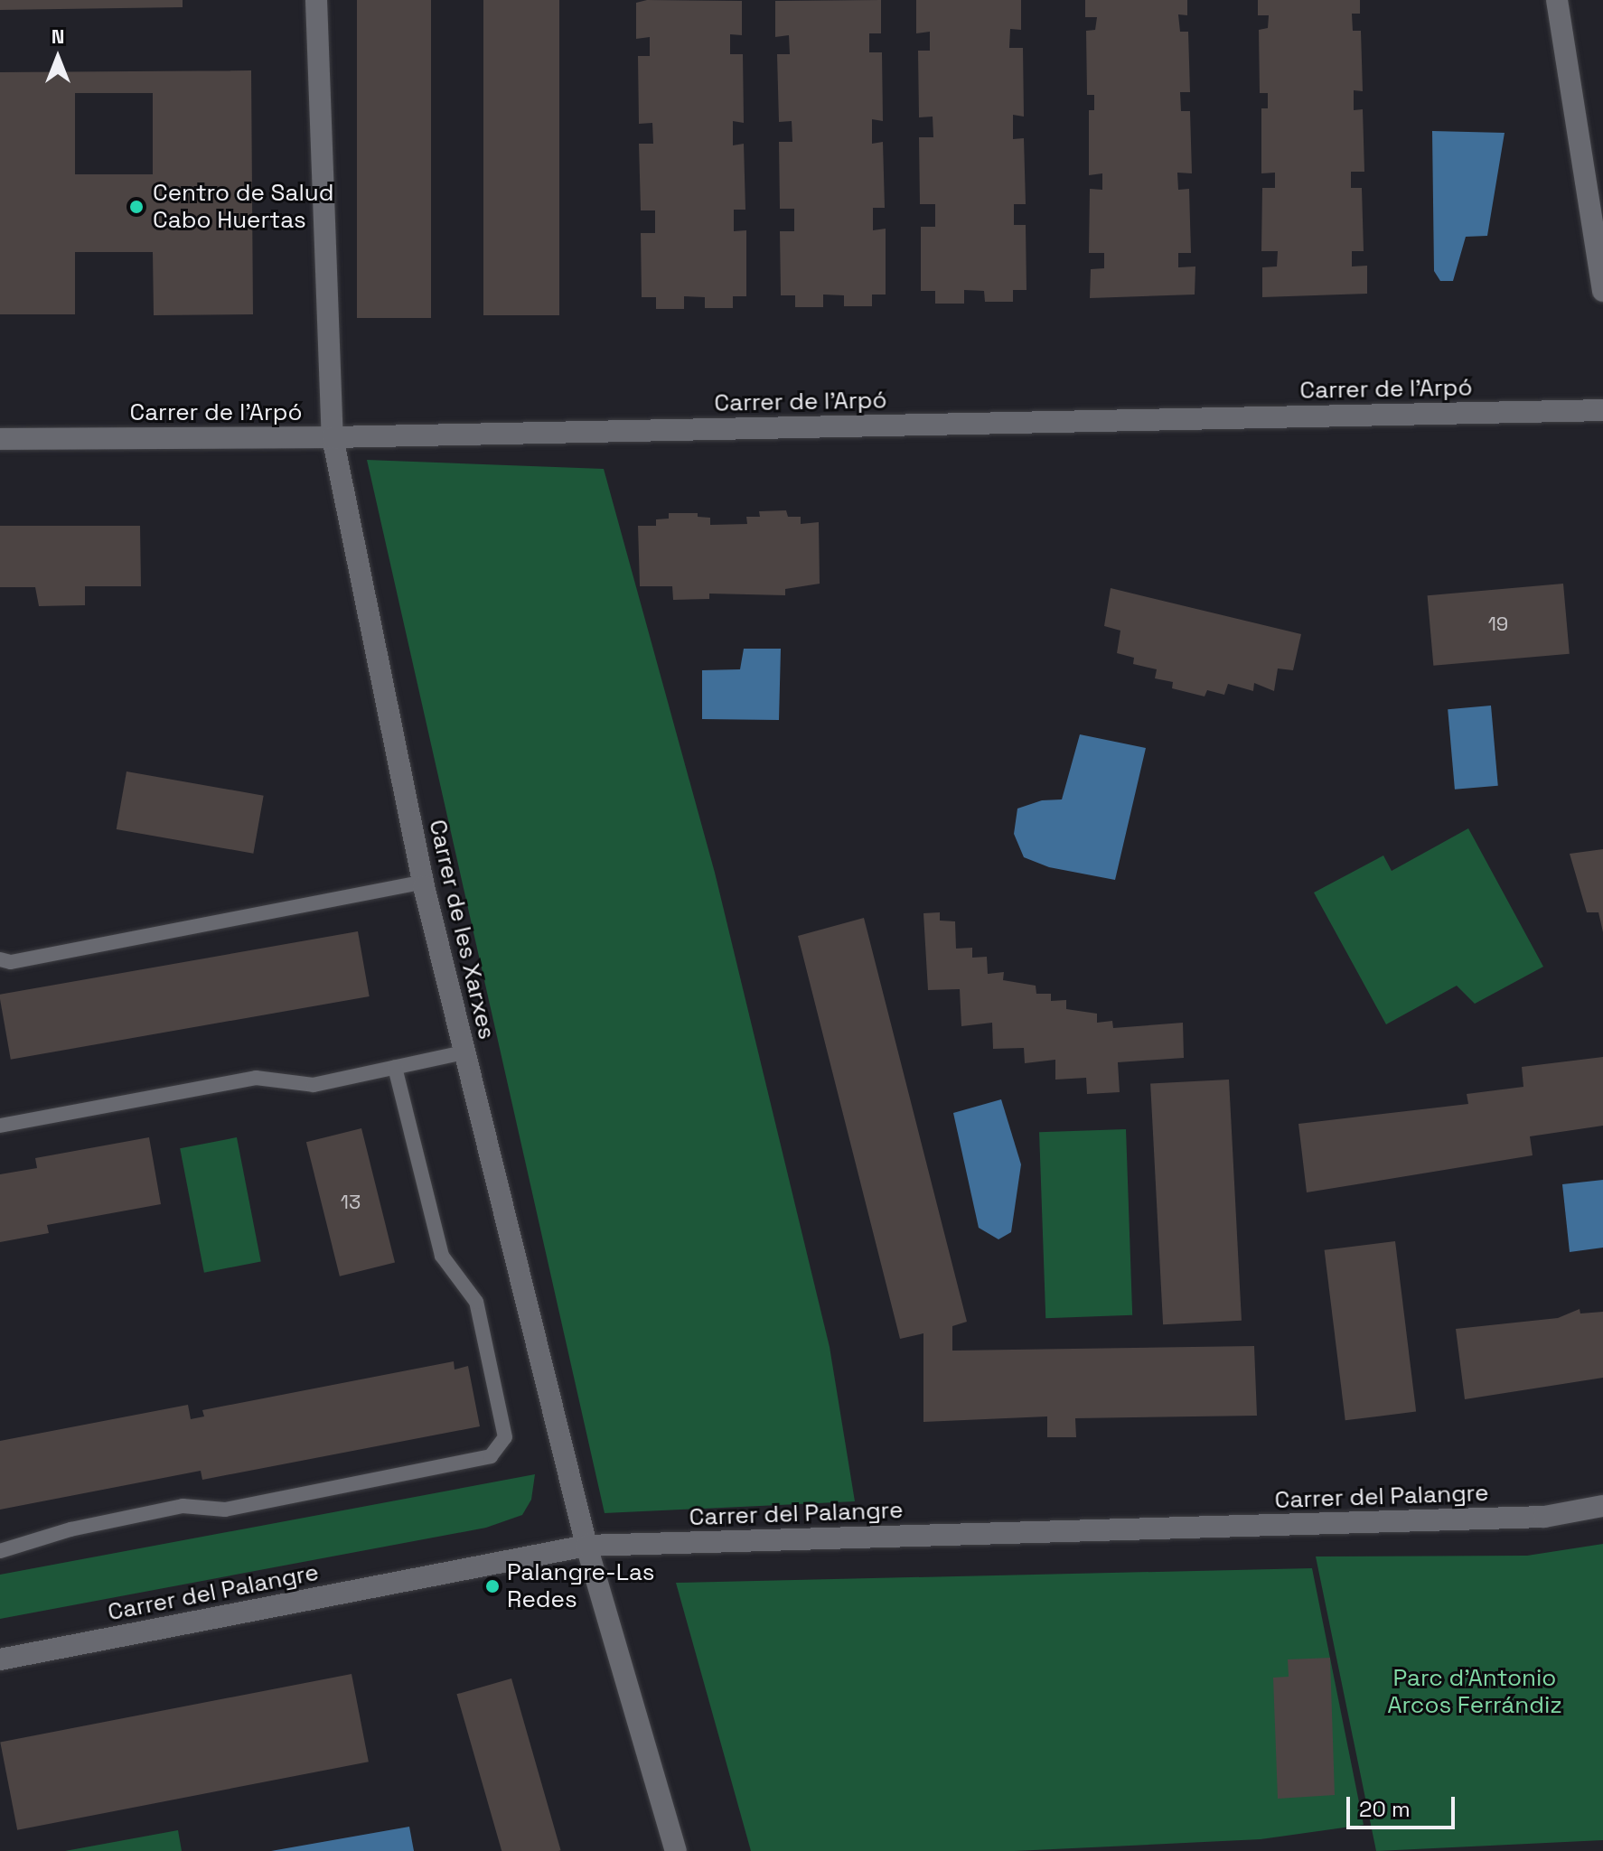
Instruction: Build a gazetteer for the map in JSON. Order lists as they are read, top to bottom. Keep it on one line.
{"streets":{"street":["Carrer de l'Arpó","Carrer de les Xarxes","Carrer del Palangre"]},"crossings":[["Carrer de l'Arpó","Carrer de les Xarxes"],["Carrer de les Xarxes","Carrer del Palangre"]],"parks":["Parc d'Antonio Arcos Ferrándiz"],"places":["Centro de Salud Cabo Huertas","Palangre-Las Redes"],"house_numbers":["19","13"],"scale_bar":"20 m","north":"top"}
